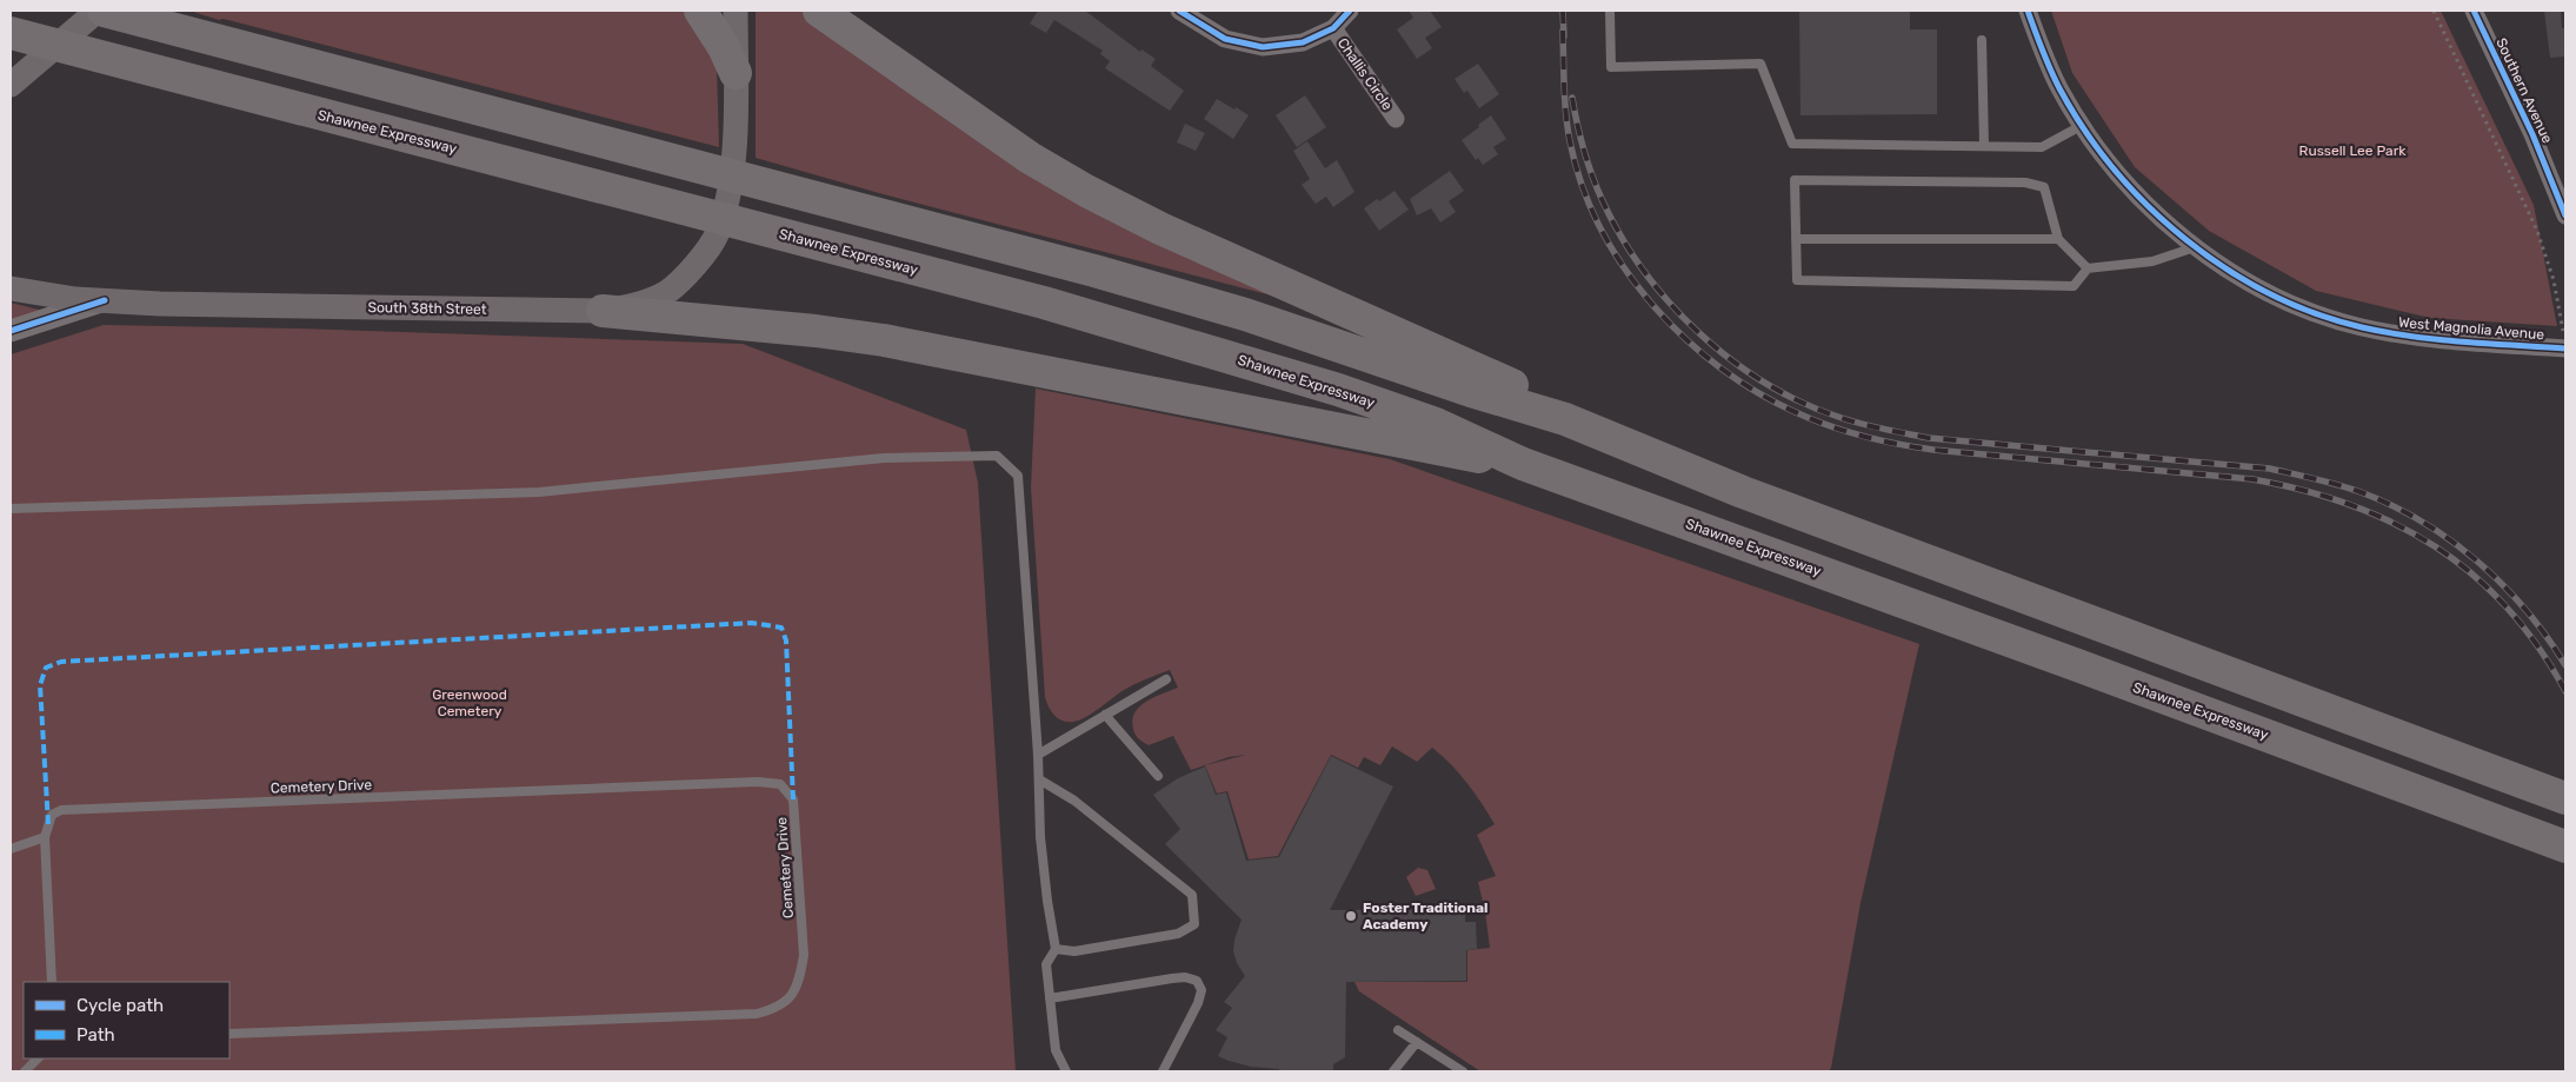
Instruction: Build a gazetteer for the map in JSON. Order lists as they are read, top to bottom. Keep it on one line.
{"streets":{"highway":["Shawnee Expressway"],"main road":["South 38th Street"],"street":["Challis Circle","Southern Avenue","West Magnolia Avenue"],"lane":["Cemetery Drive"]},"parks":["Russell Lee Park","Greenwood Cemetery"],"places":["Foster Traditional Academy"],"legend":["Cycle path","Path"]}
